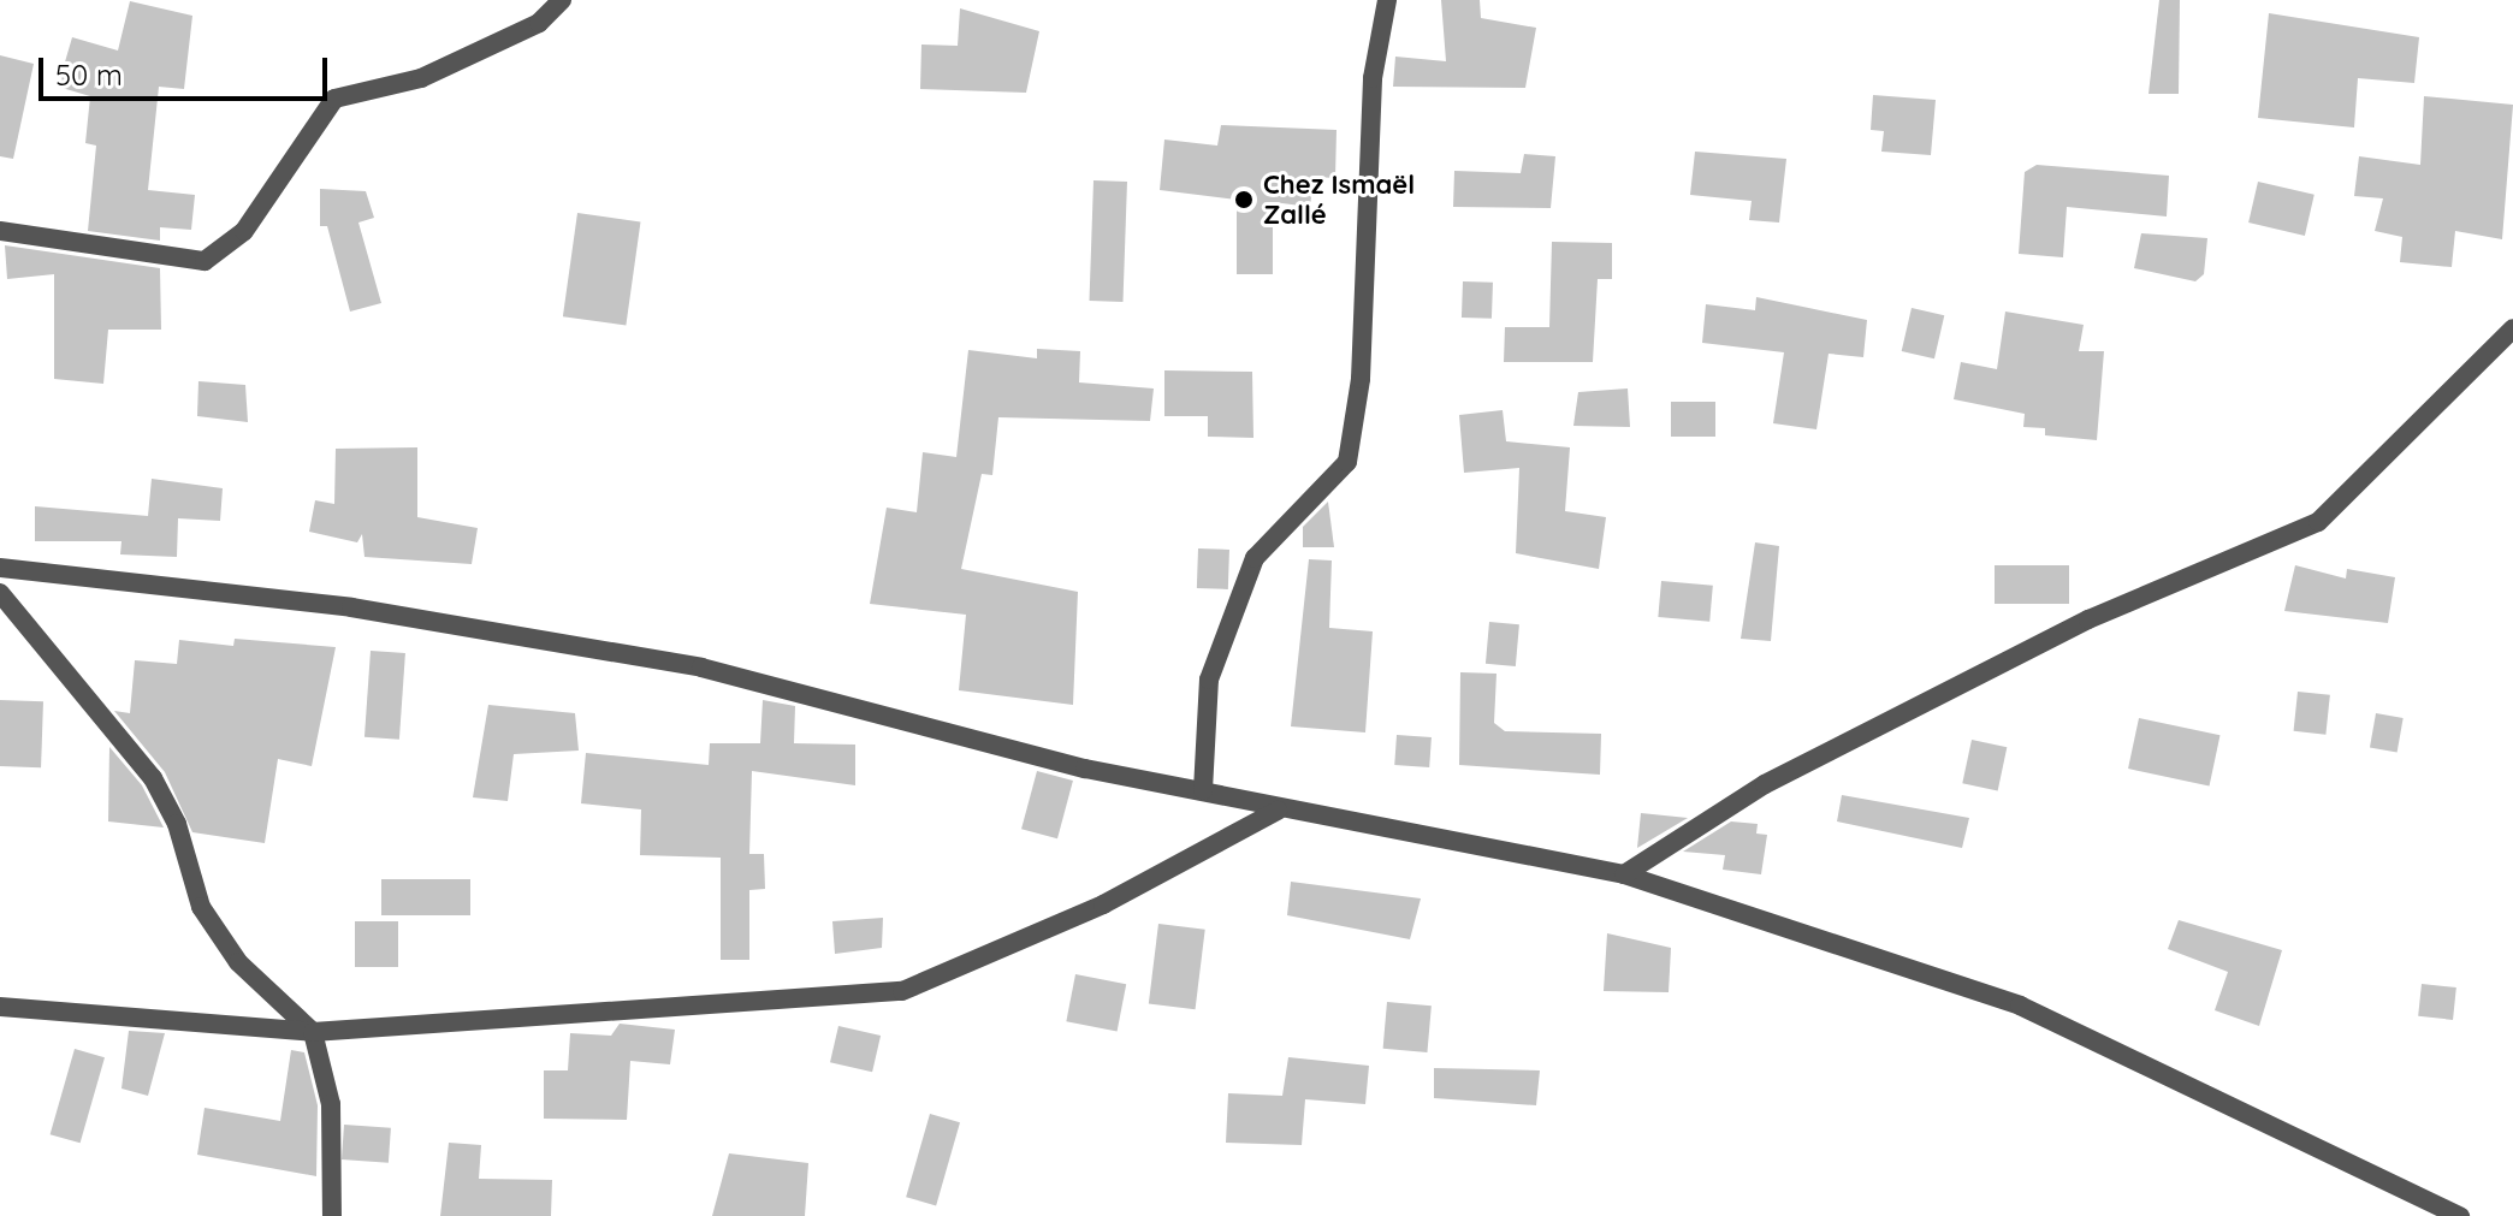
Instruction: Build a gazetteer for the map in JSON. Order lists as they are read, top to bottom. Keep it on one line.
{"places":["Chez Ismaël Zallé"],"scale_bar":"50 m"}
